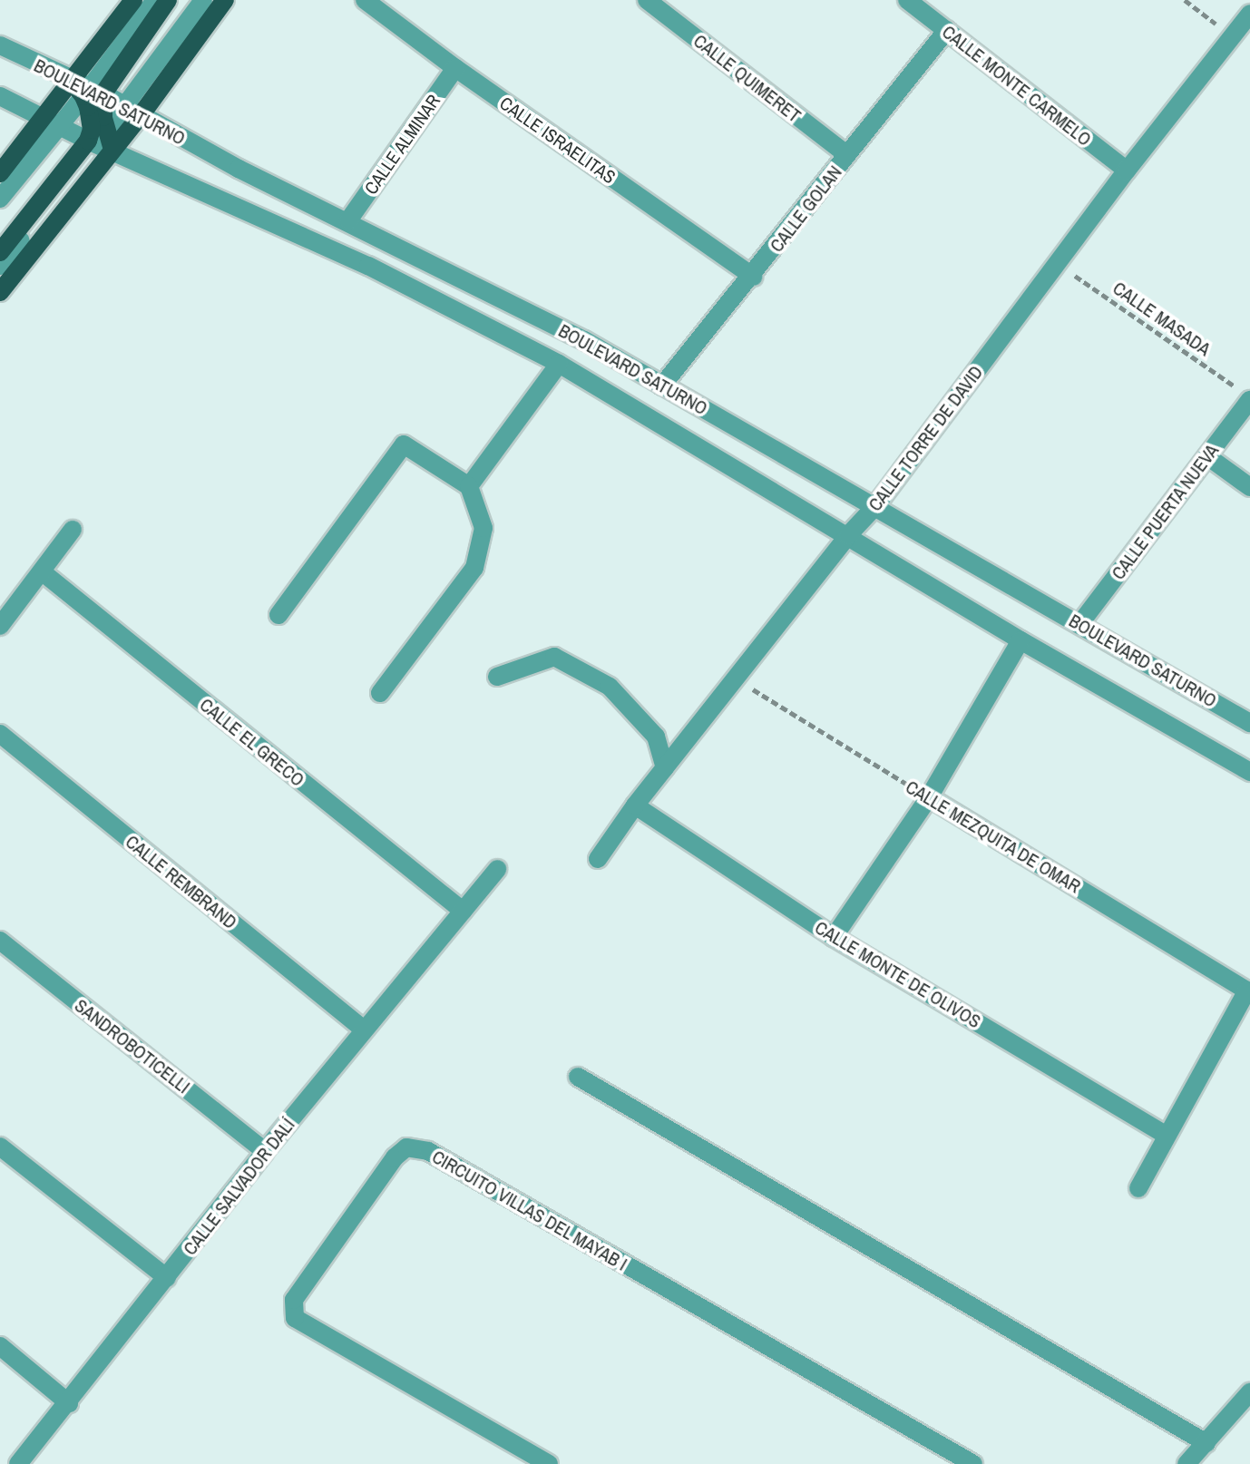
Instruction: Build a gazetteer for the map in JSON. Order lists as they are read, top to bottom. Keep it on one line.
{"streets":{"street":["CALLE QUIMERET","CALLE MONTE CARMELO","BOULEVARD SATURNO","CALLE ISRAELITAS","CALLE ALMINAR","CALLE GOLAN","CALLE TORRE DE DAVID","CALLE PUERTA NUEVA","CALLE EL GRECO","CALLE MEZQUITA DE OMAR","CALLE REMBRAND","CALLE MONTE DE OLIVOS","SANDROBOTICELLI","CALLE SALVADOR DALÍ","CIRCUITO VILLAS DEL MAYAB I"],"path":["CALLE MASADA"]},"crossings":[["CALLE QUIMERET","CALLE GOLAN"],["CALLE MONTE CARMELO","CALLE GOLAN"],["CALLE MONTE CARMELO","CALLE TORRE DE DAVID"],["BOULEVARD SATURNO","CALLE ALMINAR"],["BOULEVARD SATURNO","CALLE GOLAN"],["BOULEVARD SATURNO","CALLE TORRE DE DAVID"],["BOULEVARD SATURNO","CALLE PUERTA NUEVA"],["CALLE ISRAELITAS","CALLE ALMINAR"],["CALLE ISRAELITAS","CALLE GOLAN"],["CALLE MASADA","CALLE TORRE DE DAVID"],["CALLE MASADA","CALLE PUERTA NUEVA"],["CALLE TORRE DE DAVID","CALLE MEZQUITA DE OMAR"],["CALLE TORRE DE DAVID","CALLE MONTE DE OLIVOS"],["CALLE EL GRECO","CALLE SALVADOR DALÍ"],["CALLE REMBRAND","CALLE SALVADOR DALÍ"],["SANDROBOTICELLI","CALLE SALVADOR DALÍ"]]}
